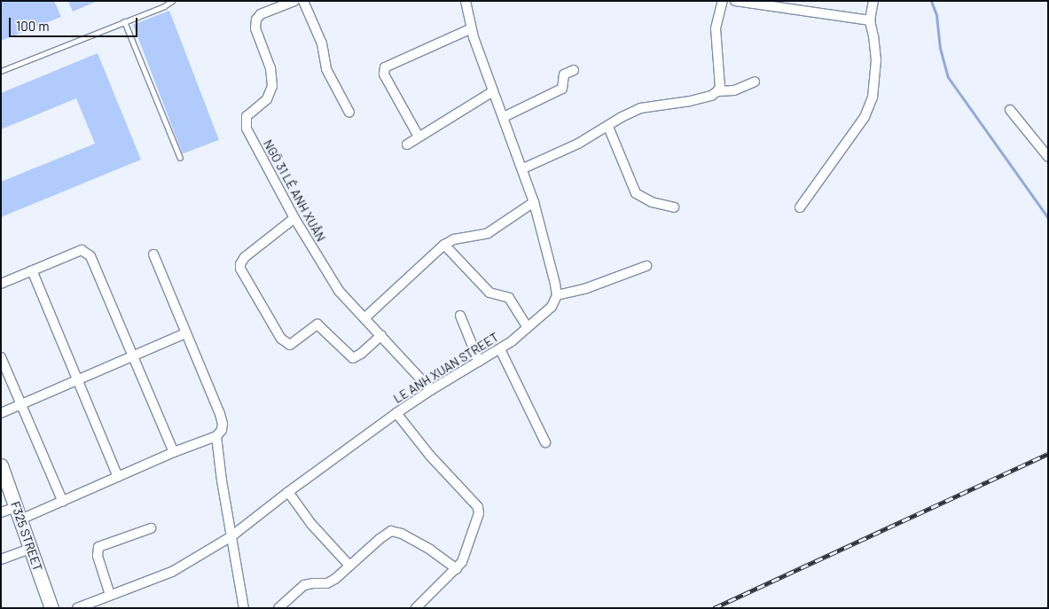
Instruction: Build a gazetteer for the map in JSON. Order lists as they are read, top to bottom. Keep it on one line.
{"streets":{"main road":["F325 STREET"],"street":["NGÕ 31 LÊ ANH XUÂN","LE ANH XUAN STREET"]},"crossings":[["NGÕ 31 LÊ ANH XUÂN","LE ANH XUAN STREET"]],"scale_bar":"100 m"}
